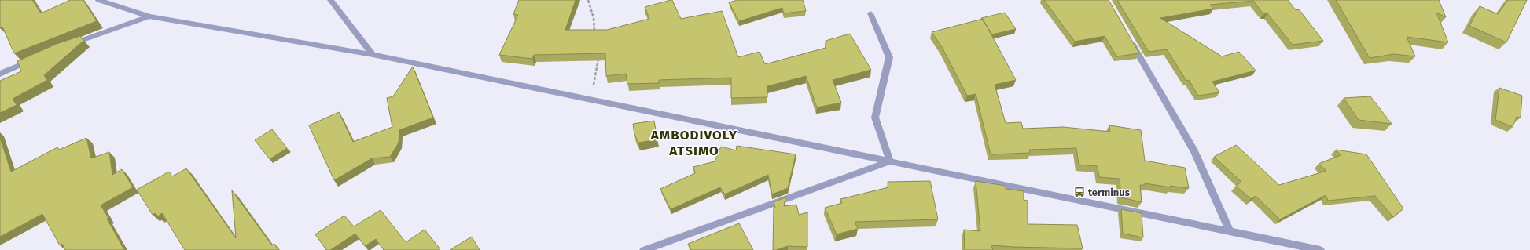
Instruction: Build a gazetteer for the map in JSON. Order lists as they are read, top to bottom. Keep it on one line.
{"districts":["AMBODIVOLY ATSIMO"],"places":{"bus stop":["terminus"]}}
